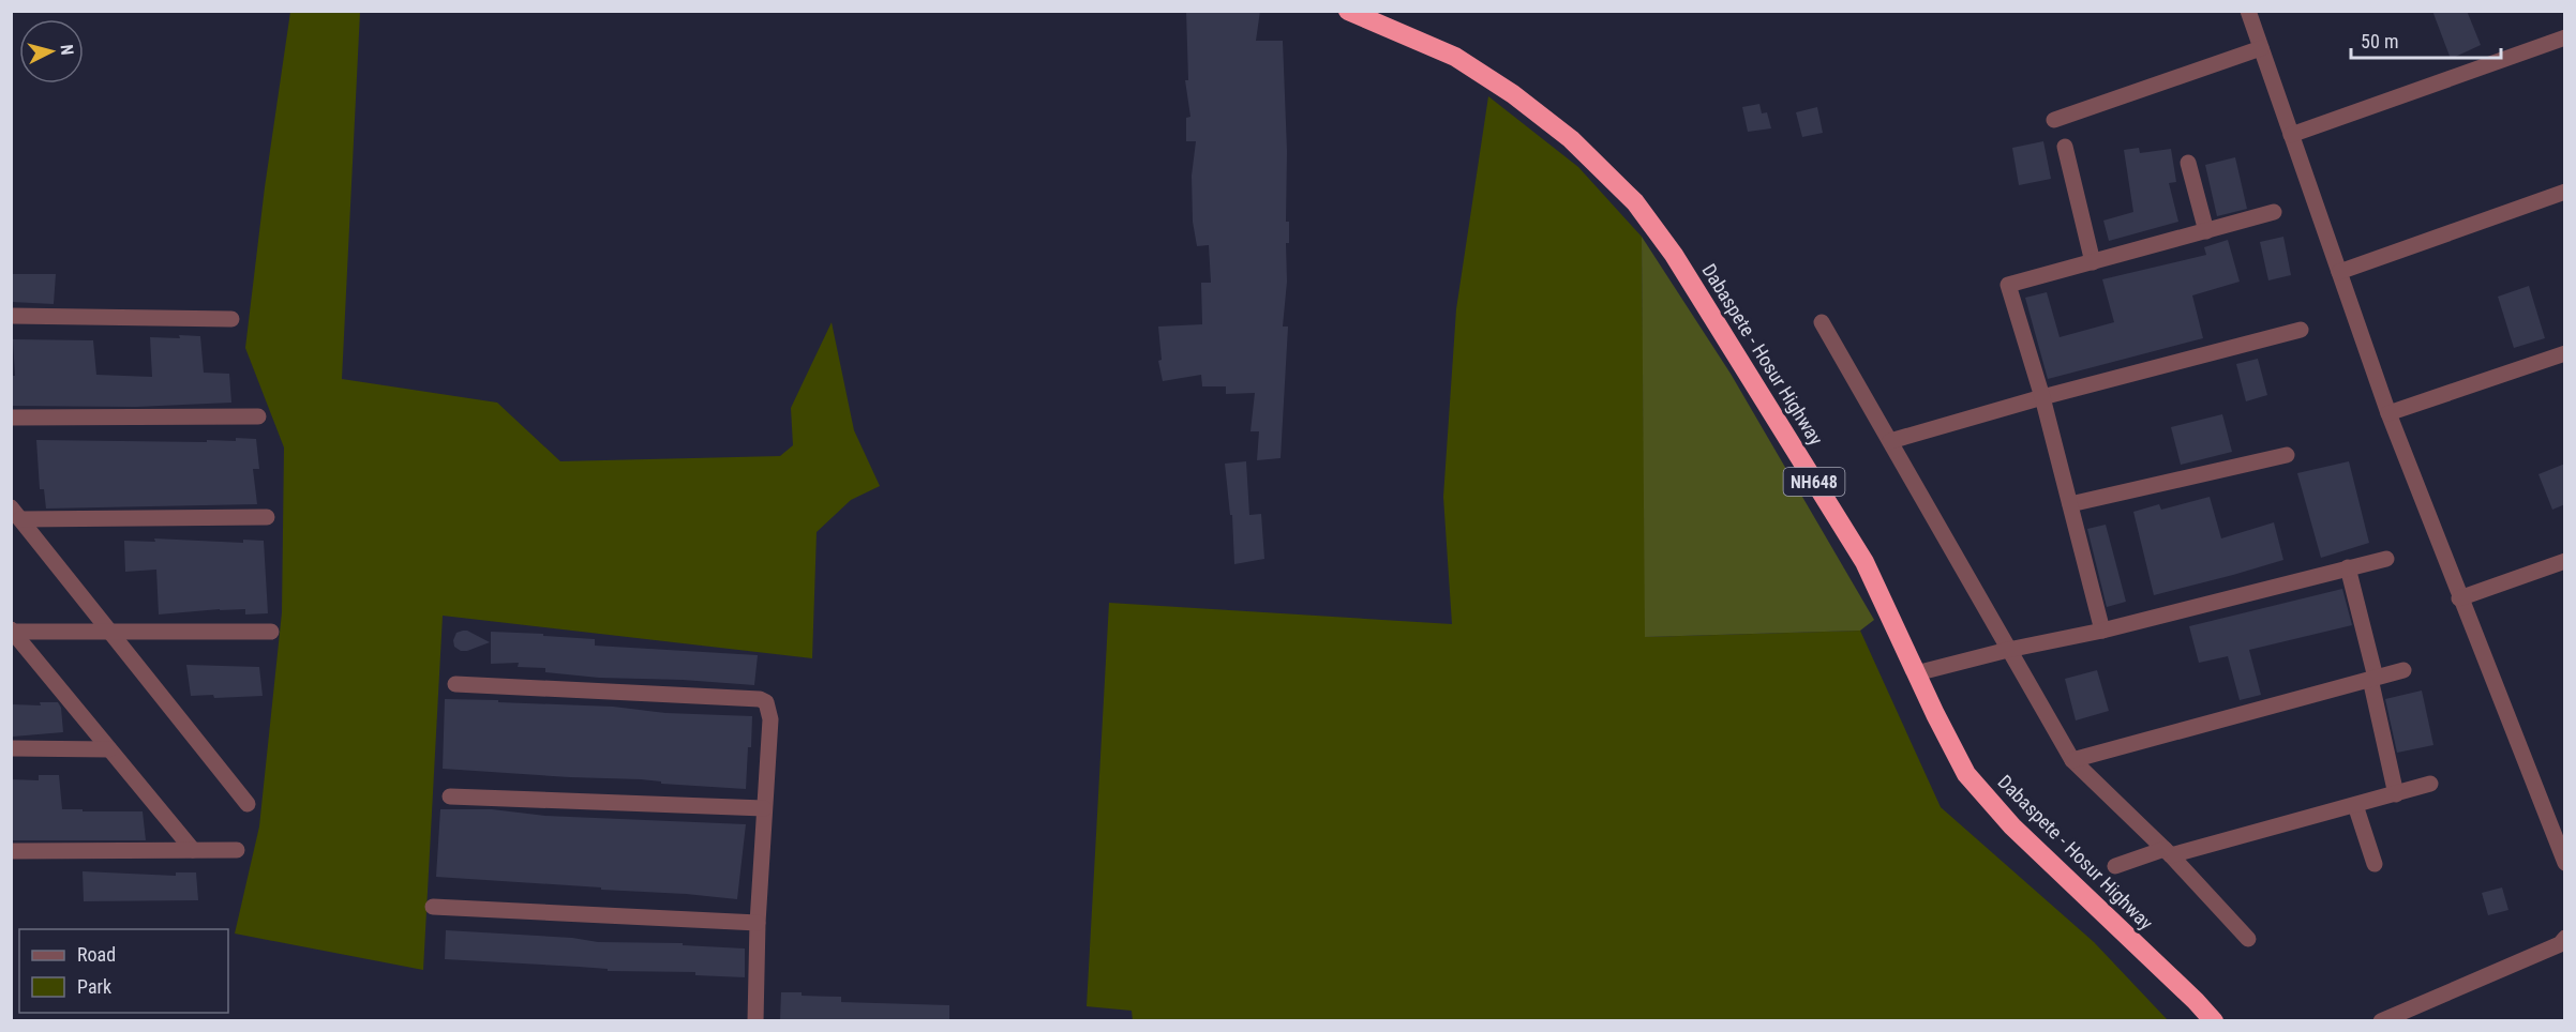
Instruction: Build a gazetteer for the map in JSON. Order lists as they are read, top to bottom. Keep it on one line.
{"streets":{"highway":["Dabaspete - Hosur Highway","NH648"]},"legend":["Road","Park"],"scale_bar":"50 m","north":"right"}
